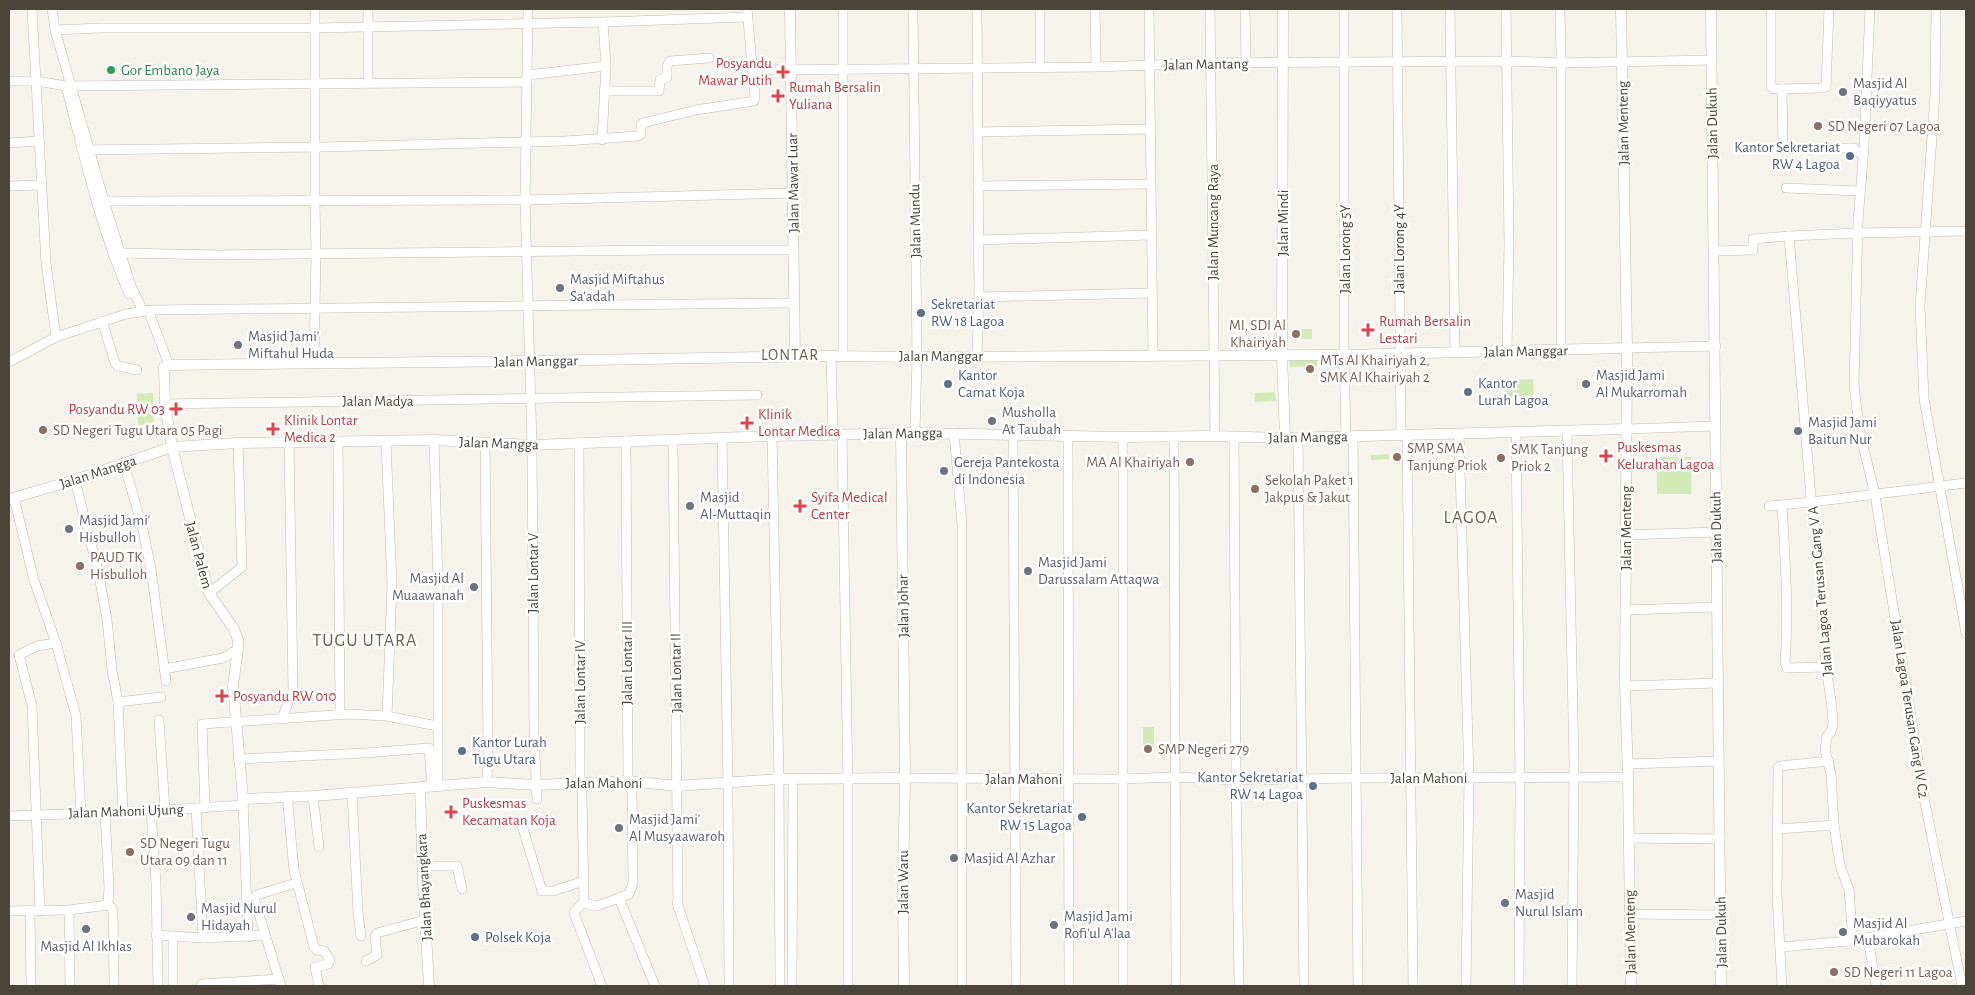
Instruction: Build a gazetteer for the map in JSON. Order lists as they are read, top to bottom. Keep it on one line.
{"streets":{"street":["Jalan Mantang","Jalan Menteng","Jalan Dukuh","Jalan Mawar Luar","Jalan Mundu","Jalan Muncang Raya","Jalan Mindi","Jalan Lorong 5Y","Jalan Lorong 4Y","Jalan Manggar","Jalan Madya","Jalan Mangga","Jalan Palem","Jalan Lontar V","Jalan Lagoa Terusan Gang V A","Jalan Johar","Jalan Lontar III","Jalan Lontar II","Jalan Lontar IV","Jalan Lagoa Terusan Gang IV C2","Jalan Mahoni","Jalan Mahoni Ujung","Jalan Waru","Jalan Bhayangkara"]},"crossings":[["Jalan Mantang","Jalan Menteng"],["Jalan Mantang","Jalan Dukuh"],["Jalan Mantang","Jalan Mawar Luar"],["Jalan Mantang","Jalan Mundu"],["Jalan Mantang","Jalan Muncang Raya"],["Jalan Mantang","Jalan Mindi"],["Jalan Mantang","Jalan Lorong 5Y"],["Jalan Mantang","Jalan Lorong 4Y"],["Jalan Menteng","Jalan Manggar"],["Jalan Menteng","Jalan Mangga"],["Jalan Menteng","Jalan Mahoni"],["Jalan Dukuh","Jalan Manggar"],["Jalan Mawar Luar","Jalan Manggar"],["Jalan Mundu","Jalan Manggar"],["Jalan Mundu","Jalan Mangga"],["Jalan Muncang Raya","Jalan Manggar"],["Jalan Muncang Raya","Jalan Mangga"],["Jalan Mindi","Jalan Manggar"],["Jalan Mindi","Jalan Mangga"],["Jalan Lorong 5Y","Jalan Manggar"],["Jalan Lorong 5Y","Jalan Mangga"],["Jalan Lorong 5Y","Jalan Mahoni"],["Jalan Lorong 4Y","Jalan Manggar"],["Jalan Lorong 4Y","Jalan Mangga"],["Jalan Lorong 4Y","Jalan Mahoni"],["Jalan Manggar","Jalan Palem"],["Jalan Manggar","Jalan Lontar V"],["Jalan Madya","Jalan Palem"],["Jalan Madya","Jalan Lontar V"],["Jalan Mangga","Jalan Palem"],["Jalan Mangga","Jalan Lontar V"],["Jalan Mangga","Jalan Johar"],["Jalan Mangga","Jalan Lontar III"],["Jalan Mangga","Jalan Lontar II"],["Jalan Mangga","Jalan Lontar IV"],["Jalan Palem","Jalan Mahoni Ujung"],["Jalan Lontar V","Jalan Mahoni"],["Jalan Johar","Jalan Mahoni"],["Jalan Johar","Jalan Waru"],["Jalan Lontar III","Jalan Mahoni"],["Jalan Lontar II","Jalan Mahoni"],["Jalan Lontar IV","Jalan Mahoni"],["Jalan Mahoni","Jalan Mahoni Ujung"],["Jalan Mahoni","Jalan Waru"],["Jalan Mahoni","Jalan Bhayangkara"],["Jalan Mahoni Ujung","Jalan Bhayangkara"]],"districts":["LONTAR","LAGOA","TUGU UTARA"],"places":{"other":["Gor Embano Jaya","Masjid Al Baqiyyatus","SD Negeri 07 Lagoa","Kantor Sekretariat RW 4 Lagoa","Masjid Miftahus Sa'adah","Sekretariat RW 18 Lagoa","MI, SDI Al Khairiyah","Masjid Jami' Miftahul Huda","MTs Al Khairiyah 2, SMK Al Khairiyah 2","Kantor Camat Koja","Masjid Jami Al Mukarromah","Kantor Lurah Lagoa","Musholla At Taubah","SD Negeri Tugu Utara 05 Pagi","Masjid Jami Baitun Nur","SMP, SMA Tanjung Priok","SMK Tanjung Priok 2","MA Al Khairiyah","Gereja Pantekosta di Indonesia","Sekolah Paket 1 Jakpus & Jakut","Masjid Al-Muttaqin","Masjid Jami' Hisbulloh","PAUD TK Hisbulloh","Masjid Jami Darussalam Attaqwa","Masjid Al Muaawanah","SMP Negeri 279","Kantor Lurah Tugu Utara","Kantor Sekretariat RW 14 Lagoa","Kantor Sekretariat RW 15 Lagoa","Masjid Jami' Al Musyaawaroh","SD Negeri Tugu Utara 09 dan 11","Masjid Al Azhar","Masjid Nurul Islam","Masjid Nurul Hidayah","Masjid Jami Rofi'ul A'laa","Masjid Al Ikhlas","Masjid Al Mubarokah","Polsek Koja","SD Negeri 11 Lagoa"],"health":["Posyandu Mawar Putih","Rumah Bersalin Yuliana","Rumah Bersalin Lestari","Posyandu RW 03","Klinik Lontar Medica","Klinik Lontar Medica 2","Puskesmas Kelurahan Lagoa","Syifa Medical Center","Posyandu RW 010","Puskesmas Kecamatan Koja"]}}
